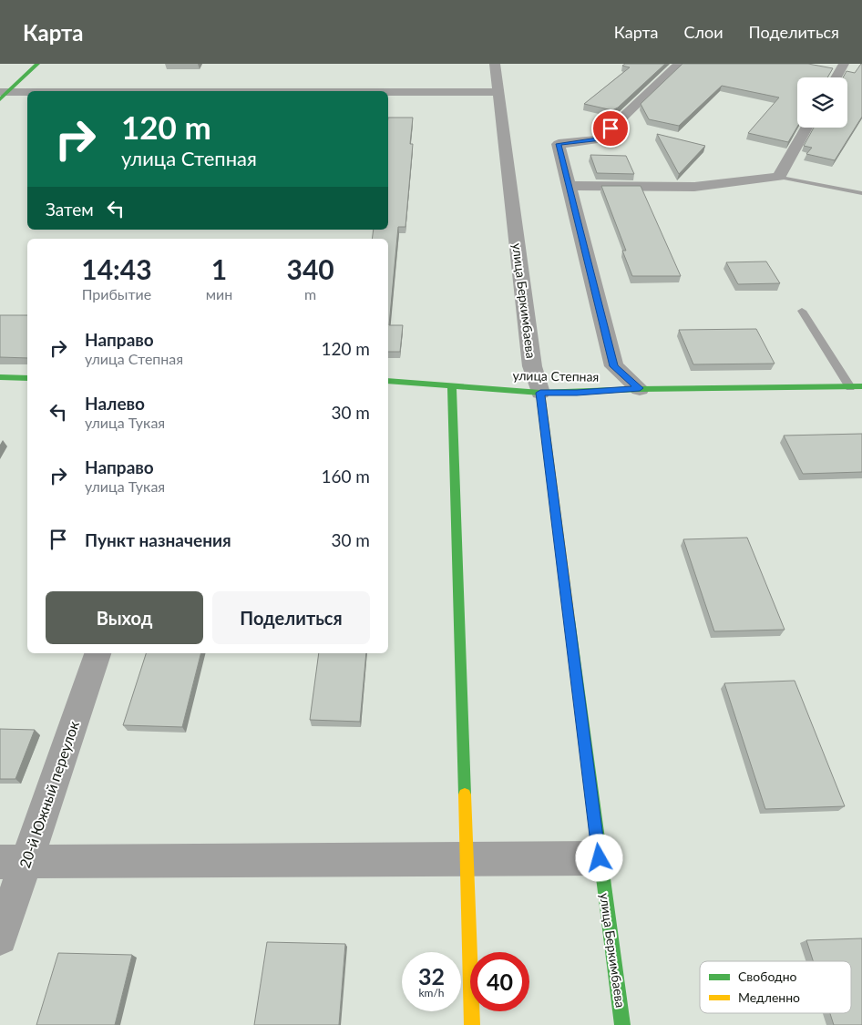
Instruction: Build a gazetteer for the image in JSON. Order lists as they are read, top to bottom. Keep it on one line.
{"streets":{"street":["улица Беркимбаева","улица Степная","20-й Южный переулок"]},"crossings":[["улица Беркимбаева","улица Степная"]],"legend":["Свободно","Медленно"],"page":{"header":"Карта","nav":["Карта","Слои","Поделиться"],"turn":["120 m","улица Степная"],"then":"Затем","eta":["14:43","Прибытие","1","мин","340","m"],"list":[{"name":"Направо","note":"улица Степная","value":"120 m"},{"name":"Налево","note":"улица Тукая","value":"30 m"},{"name":"Направо","note":"улица Тукая","value":"160 m"},{"name":"Пункт назначения","value":"30 m"}],"buttons":["Выход","Поделиться"],"speed":"32 km/h","limit":"40"}}
